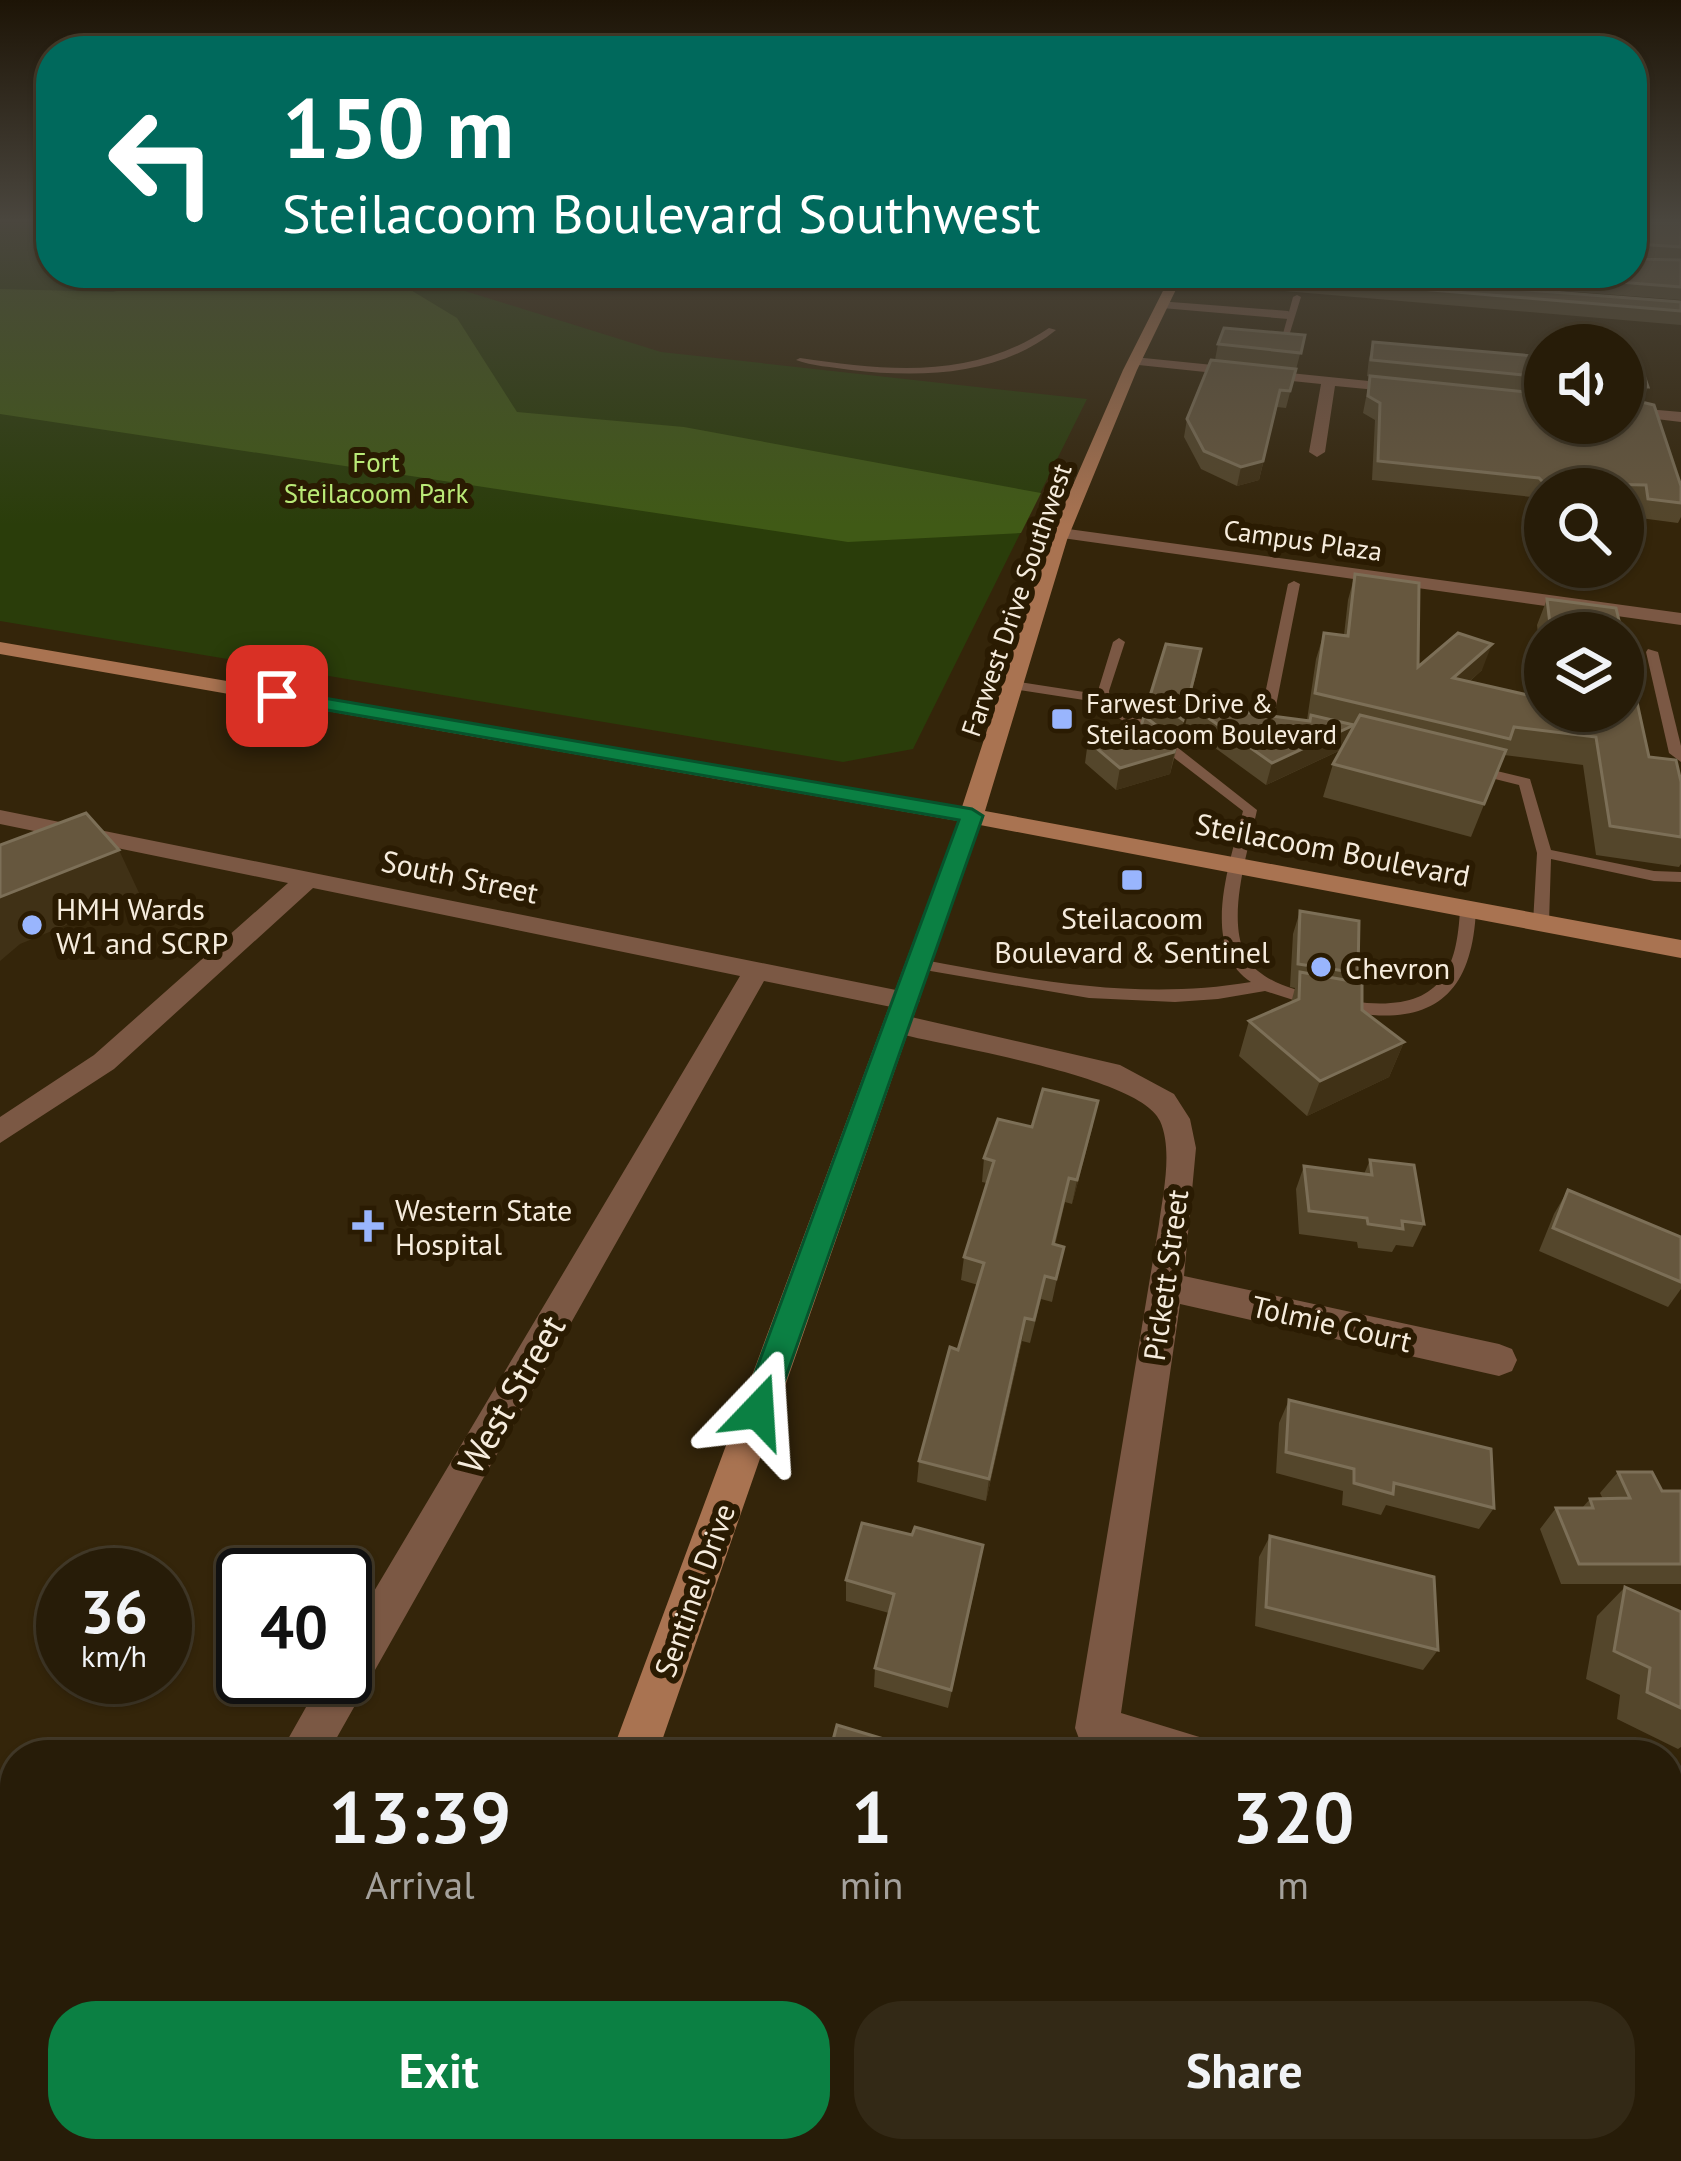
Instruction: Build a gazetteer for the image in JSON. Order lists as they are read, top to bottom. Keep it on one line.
{"streets":{"street":["Campus Plaza","Farwest Drive Southwest","Steilacoom Boulevard","South Street","Pickett Street","Tolmie Court","West Street","Sentinel Drive"]},"crossings":[["Campus Plaza","Farwest Drive Southwest"],["Farwest Drive Southwest","Steilacoom Boulevard"],["Farwest Drive Southwest","Sentinel Drive"],["Steilacoom Boulevard","Sentinel Drive"],["South Street","Pickett Street"],["South Street","West Street"],["South Street","Sentinel Drive"],["Pickett Street","Tolmie Court"],["Pickett Street","Sentinel Drive"]],"parks":["Fort Steilacoom Park"],"places":{"transit":["Farwest Drive & Steilacoom Boulevard","Steilacoom Boulevard & Sentinel"],"other":["HMH Wards W1 and SCRP","Chevron"],"health":["Western State Hospital"]},"page":{"turn":["150 m","Steilacoom Boulevard Southwest"],"speed":"36 km/h","limit":"40","eta":["13:39","Arrival","1","min","320","m"],"buttons":["Exit","Share"]}}
